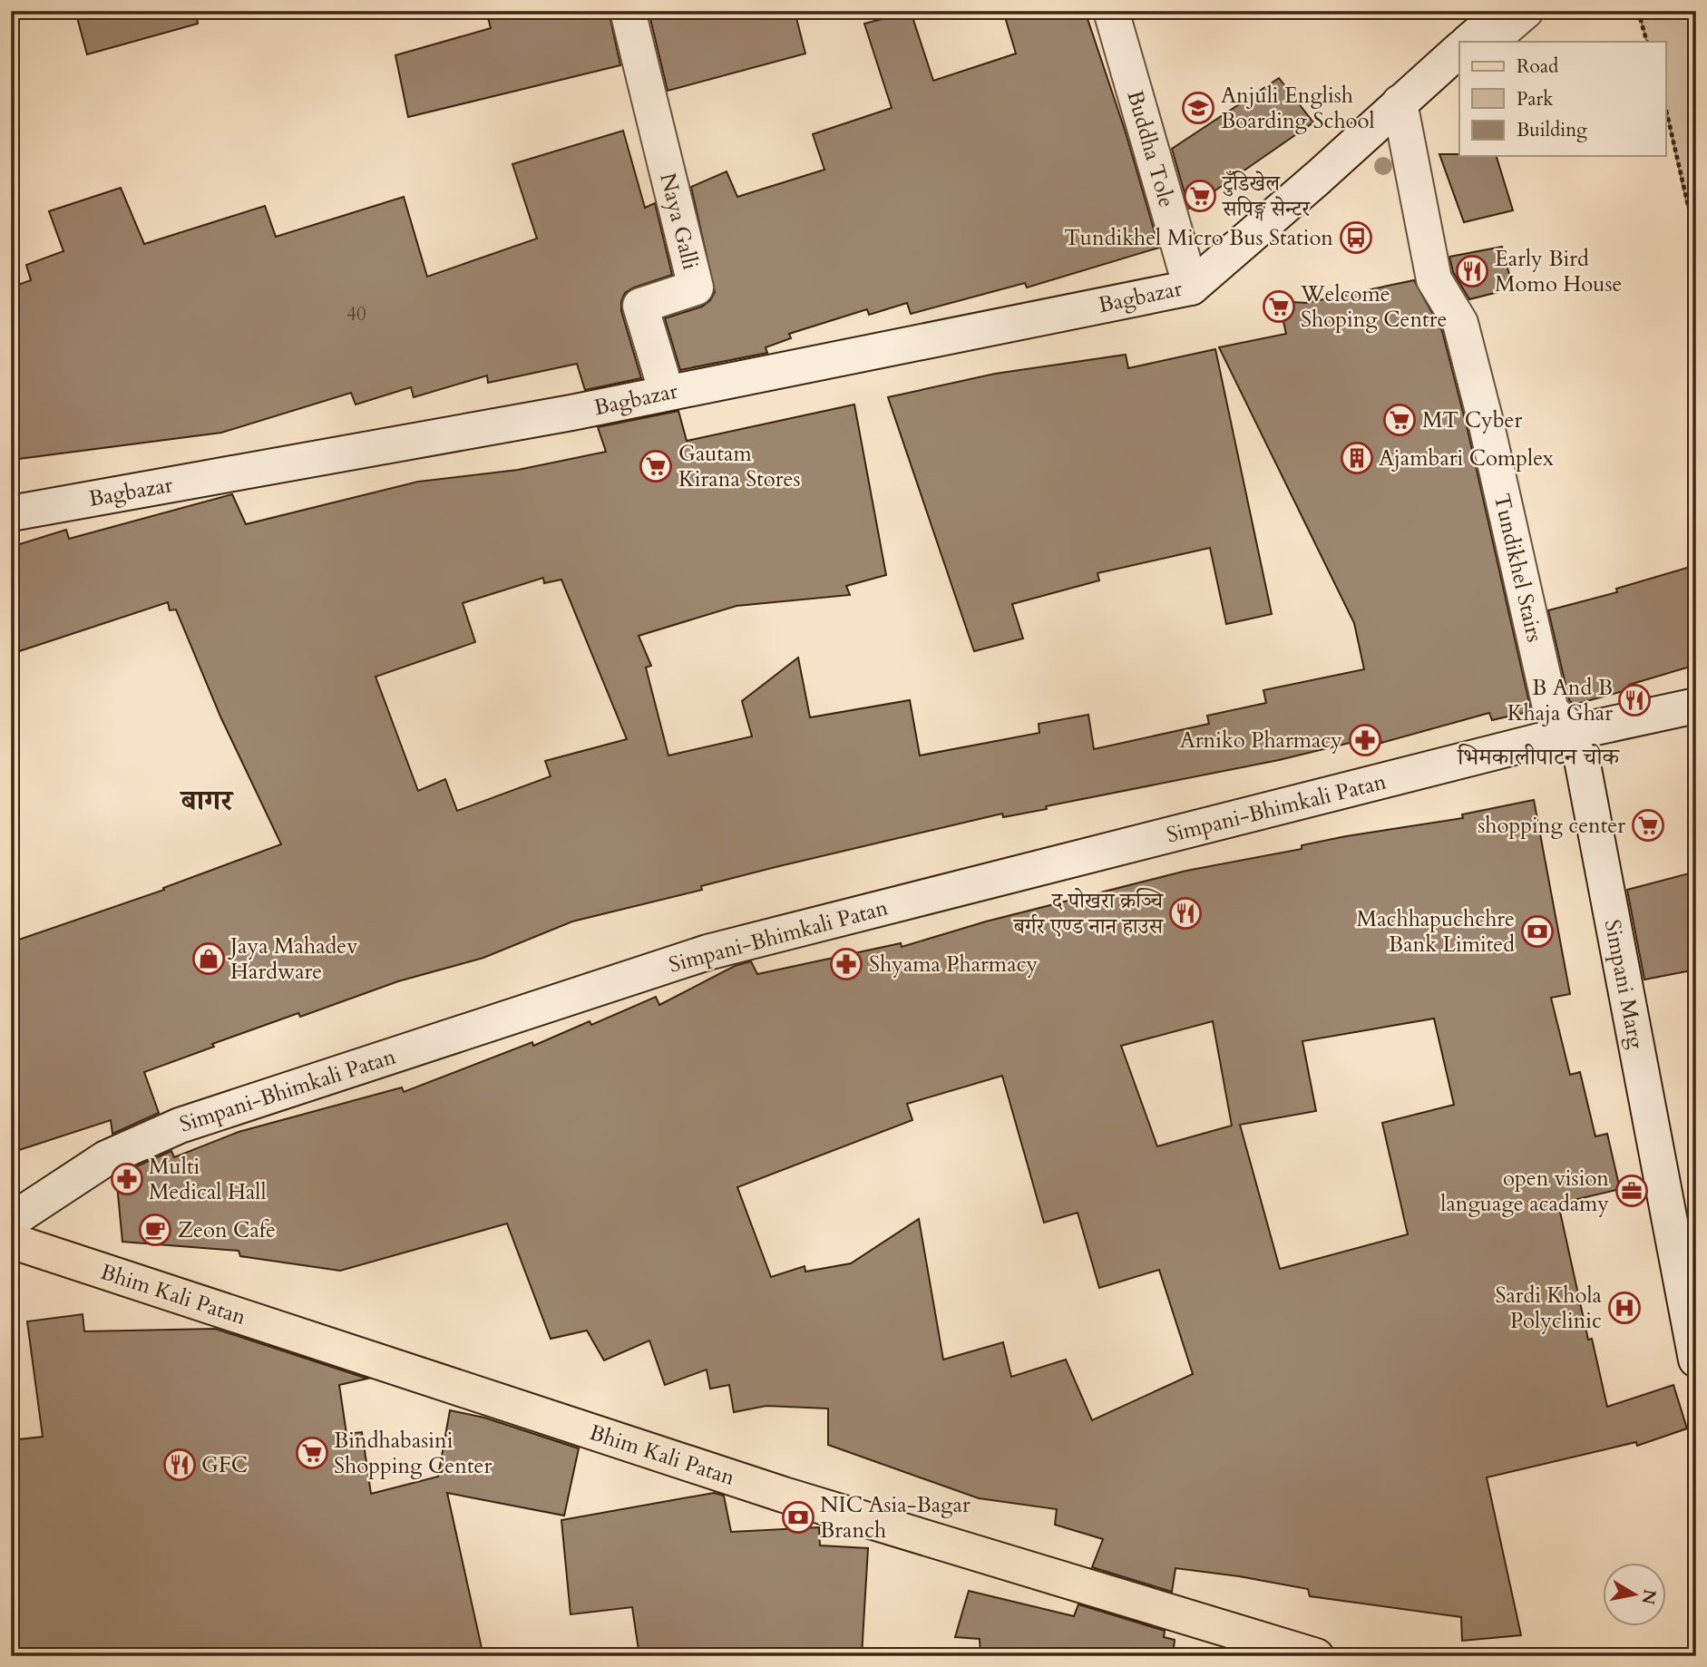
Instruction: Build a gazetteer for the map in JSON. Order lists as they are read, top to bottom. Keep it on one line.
{"streets":{"main road":["Buddha Tole","Naya Galli","Bagbazar","Tundikhel Stairs","Simpani-Bhimkali Patan","Simpani Marg","Bhim Kali Patan"]},"crossings":[["Buddha Tole","Bagbazar"],["Naya Galli","Bagbazar"],["Bagbazar","Tundikhel Stairs"],["Tundikhel Stairs","Simpani-Bhimkali Patan"],["Tundikhel Stairs","Simpani Marg"],["Simpani-Bhimkali Patan","Simpani Marg"]],"districts":["भिमकालीपाटन चोक","बागर"],"places":{"school or university":["Anjuli English Boarding School"],"supermarket":["टुँडिखेल सपिङ्ग सेन्टर","Welcome Shoping Centre","MT Cyber","Gautam Kirana Stores","shopping center","Bindhabasini Shopping Center"],"bus stop":["Tundikhel Micro Bus Station"],"restaurant":["Early Bird Momo House","B And B Khaja Ghar","द पोखरा क्रञ्चि बर्गर एण्ड नान हाउस","GFC"],"building":["Ajambari Complex"],"pharmacy":["Arniko Pharmacy","Shyama Pharmacy","Multi Medical Hall"],"bank":["Machhapuchchre Bank Limited","NIC Asia-Bagar Branch"],"shop":["Jaya Mahadev Hardware"],"office":["open vision language acadamy"],"cafe":["Zeon Cafe"],"hospital":["Sardi Khola Polyclinic"]},"house_numbers":["40"],"legend":["Road","Park","Building"],"north":"right"}
